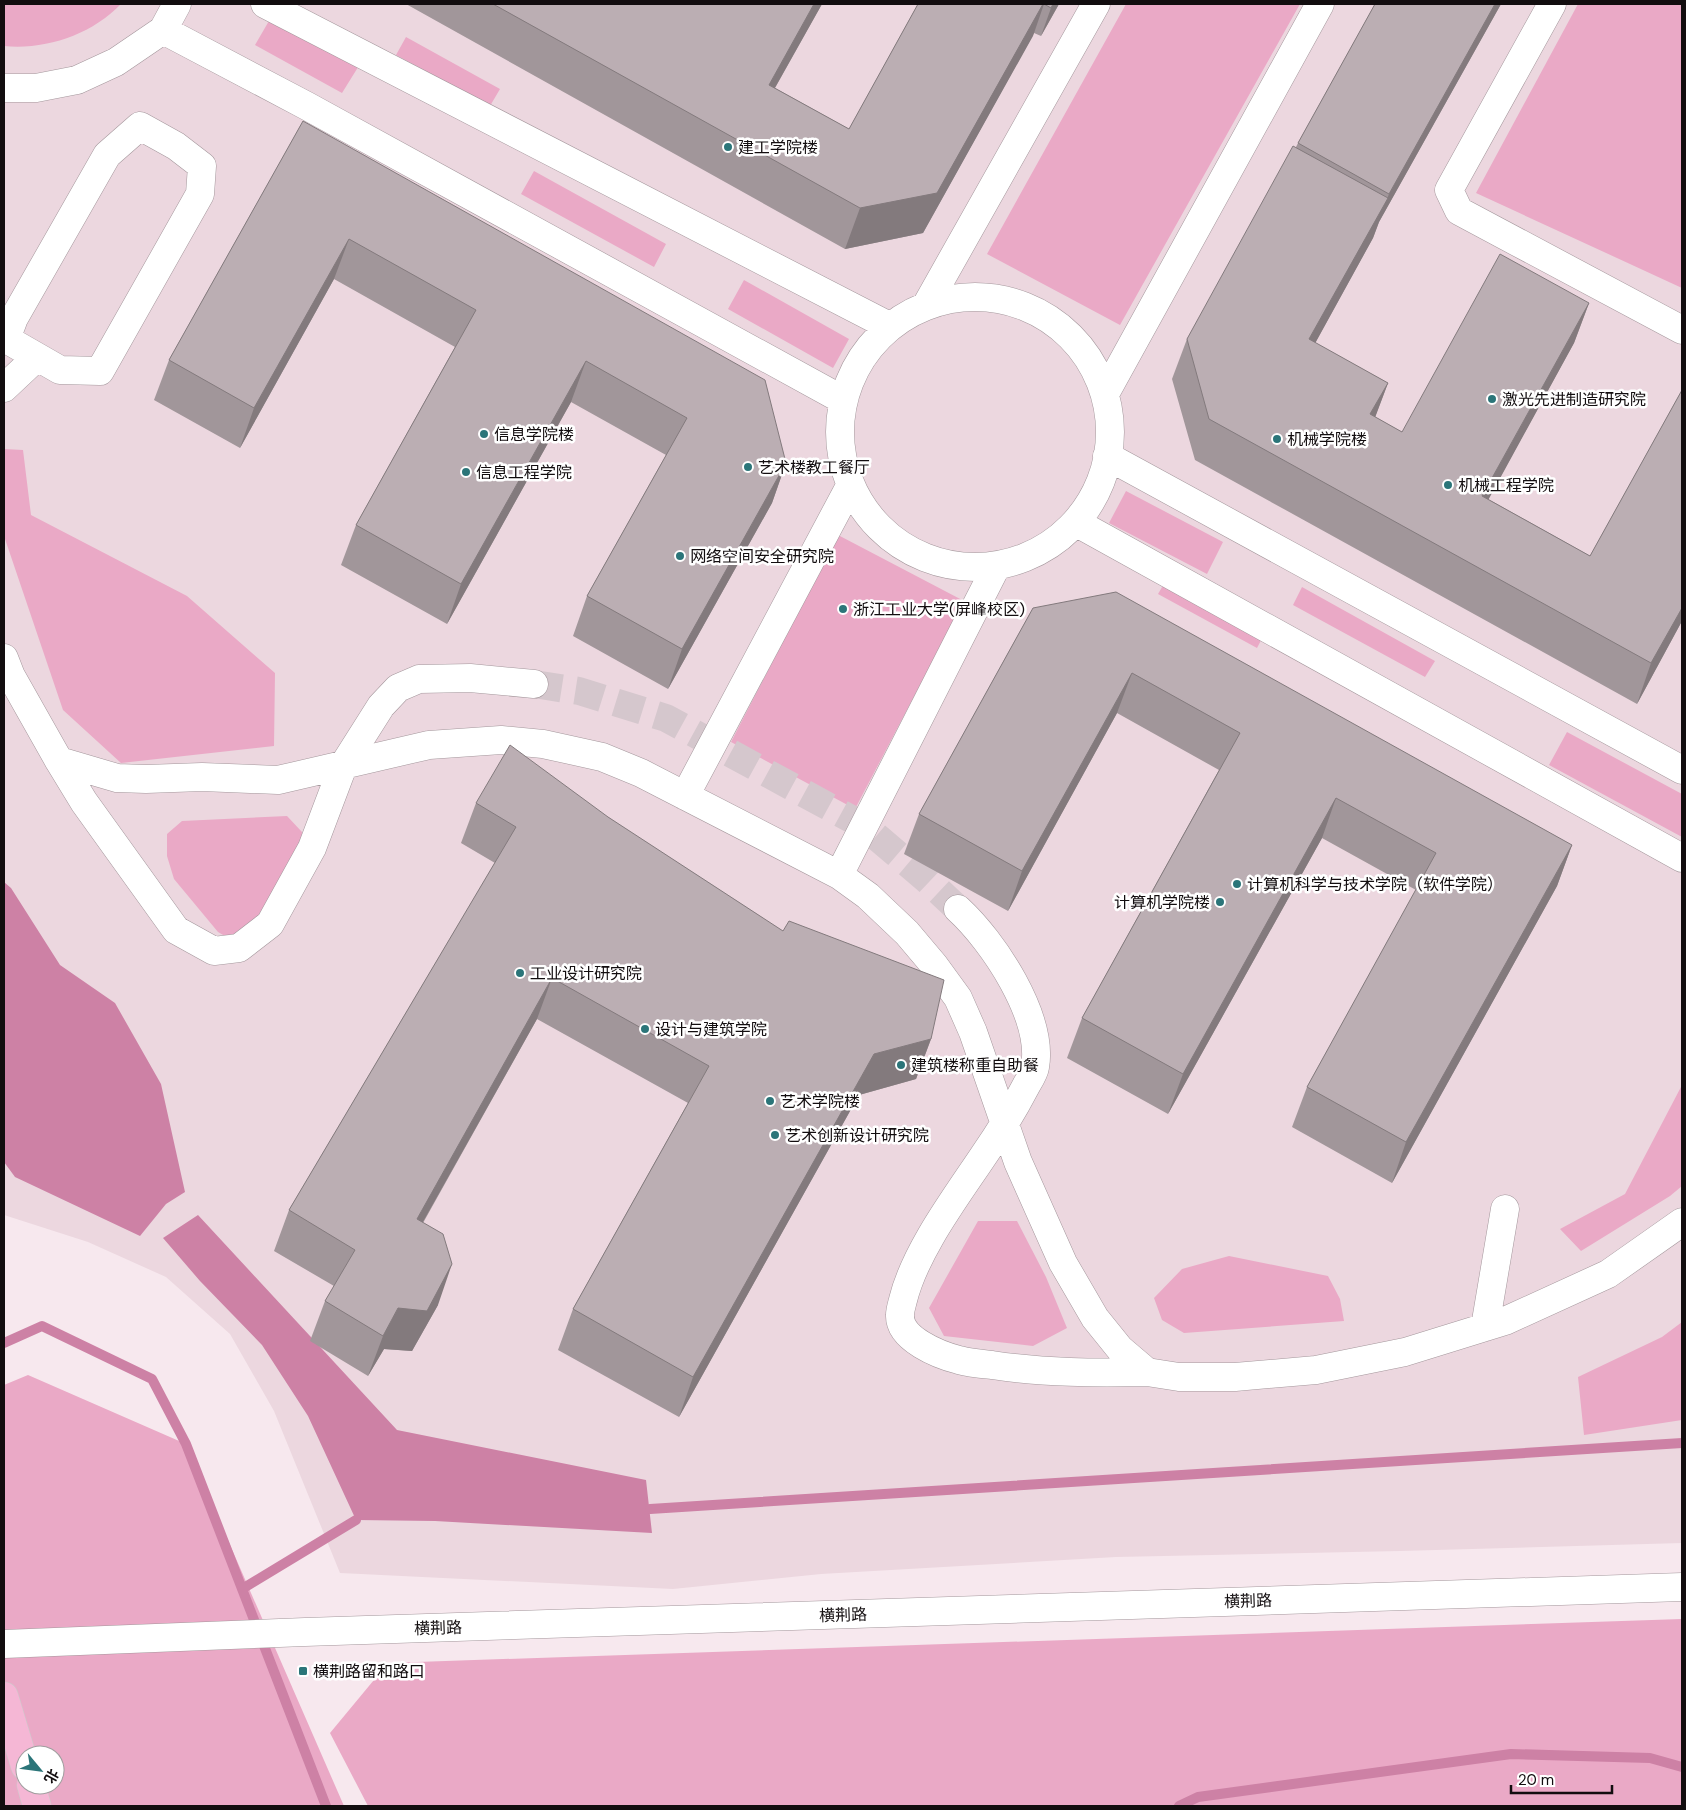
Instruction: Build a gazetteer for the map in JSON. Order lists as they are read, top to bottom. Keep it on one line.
{"streets":{"street":["横荆路"]},"places":{"other":["建工学院楼","激光先进制造研究院","信息学院楼","机械学院楼","艺术楼教工餐厅","信息工程学院","机械工程学院","网络空间安全研究院","浙江工业大学(屏峰校区)","计算机科学与技术学院（软件学院）","计算机学院楼","工业设计研究院","设计与建筑学院","建筑楼称重自助餐","艺术学院楼","艺术创新设计研究院"],"transit":["横荆路留和路口"]},"scale_bar":"20 m","north":"bottom right"}
